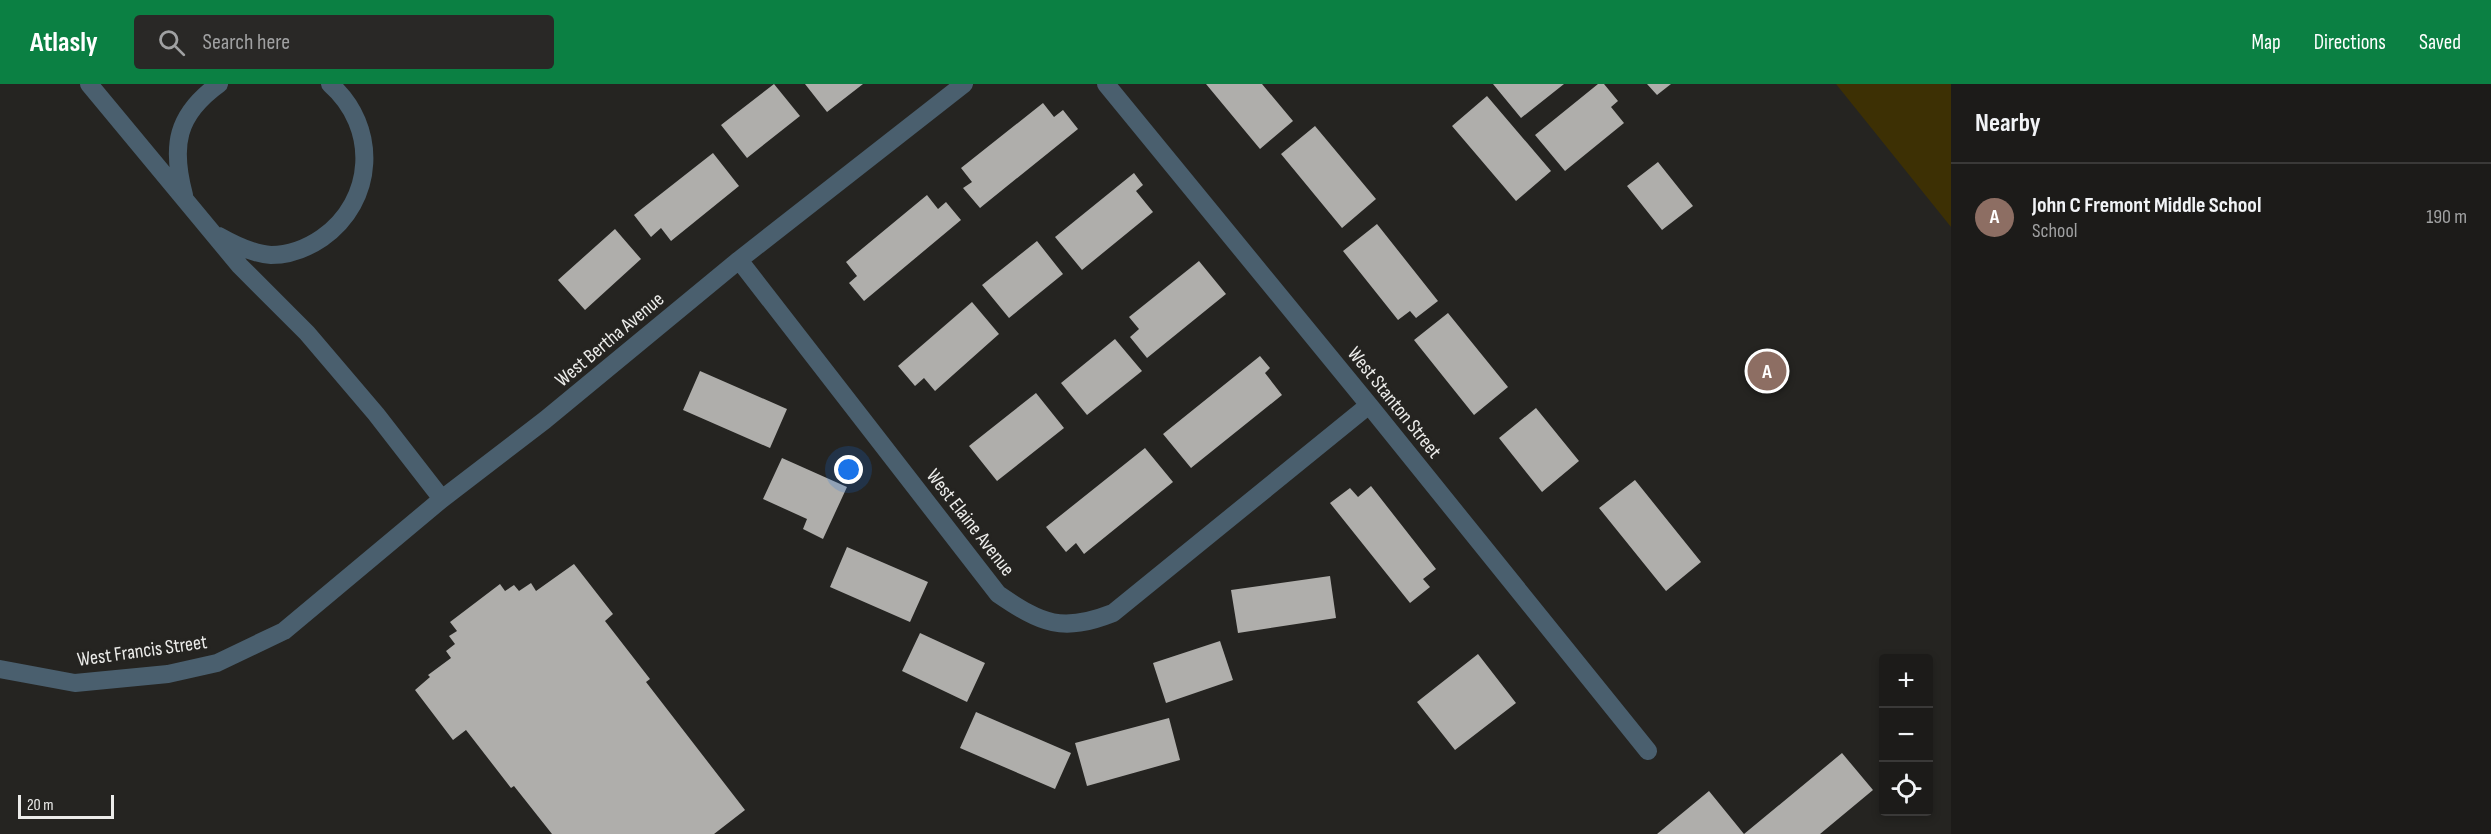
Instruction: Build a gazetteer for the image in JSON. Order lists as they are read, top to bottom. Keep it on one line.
{"streets":{"street":["West Bertha Avenue","West Stanton Street","West Elaine Avenue","West Francis Street"]},"crossings":[["West Bertha Avenue","West Elaine Avenue"],["West Bertha Avenue","West Francis Street"],["West Stanton Street","West Elaine Avenue"]],"scale_bar":"20 m","page":{"header":"Atlasly","search":"Search here","nav":["Map","Directions","Saved"],"heading":"Nearby","list":[{"mark":"A","name":"John C Fremont Middle School","note":"School","value":"190 m"}],"pins":"A","map_buttons":["+","−"],"scale":"20 m"}}
